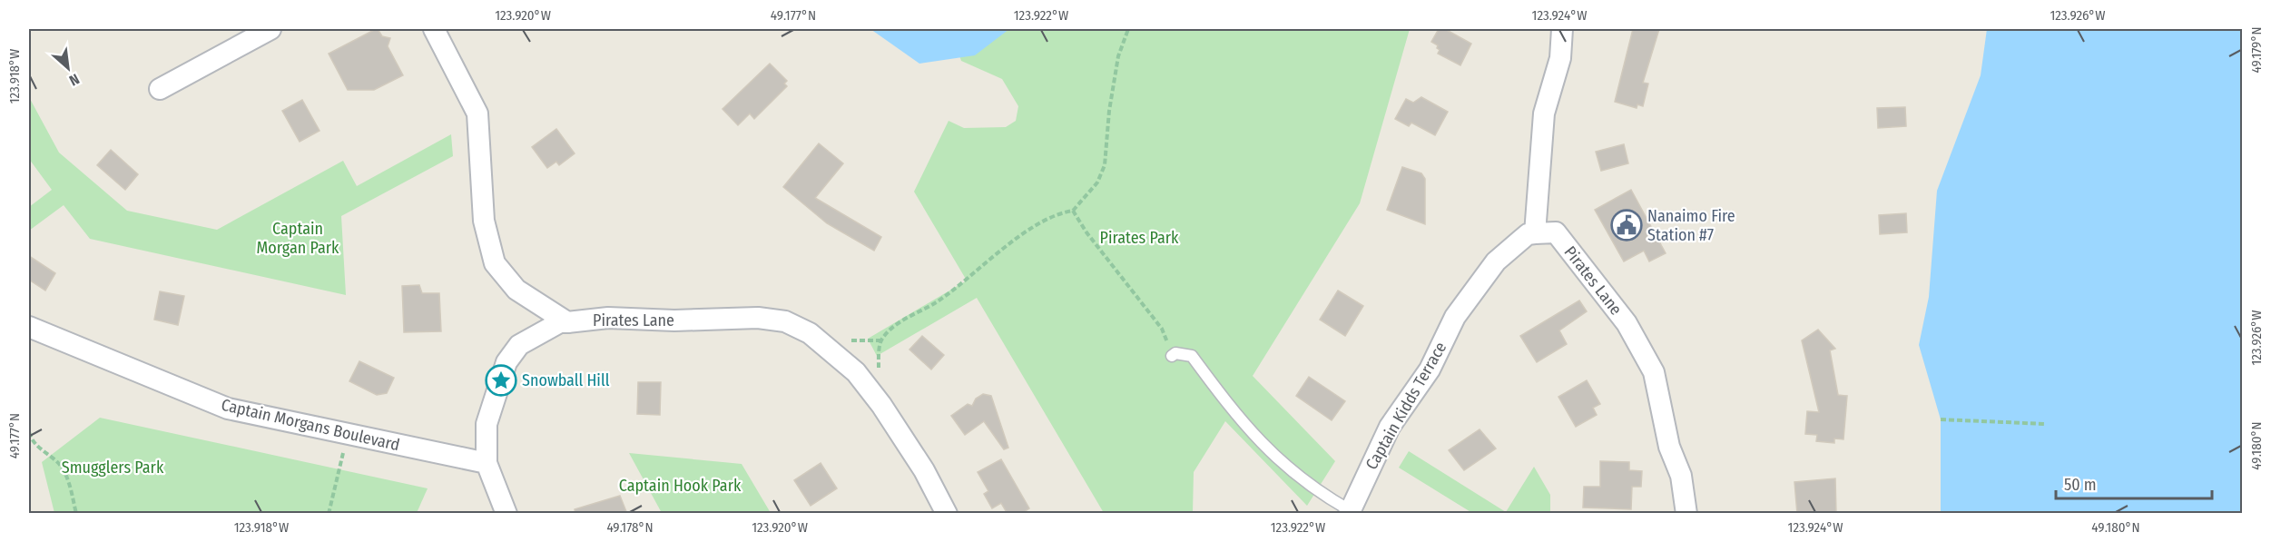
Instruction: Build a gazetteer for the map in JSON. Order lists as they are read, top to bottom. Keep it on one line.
{"streets":{"street":["Pirates Lane","Captain Kidds Terrace","Captain Morgans Boulevard"]},"crossings":[["Pirates Lane","Captain Kidds Terrace"],["Pirates Lane","Captain Morgans Boulevard"]],"parks":["Captain Morgan Park","Pirates Park","Smugglers Park","Captain Hook Park"],"places":{"public building":["Nanaimo Fire Station #7"],"place":["Snowball Hill"]},"scale_bar":"50 m","north":"bottom right","coordinates":["123.920°W","49.177°N","123.922°W","123.924°W","123.926°W","49.179°N","123.918°W","49.180°N","49.178°N"]}
